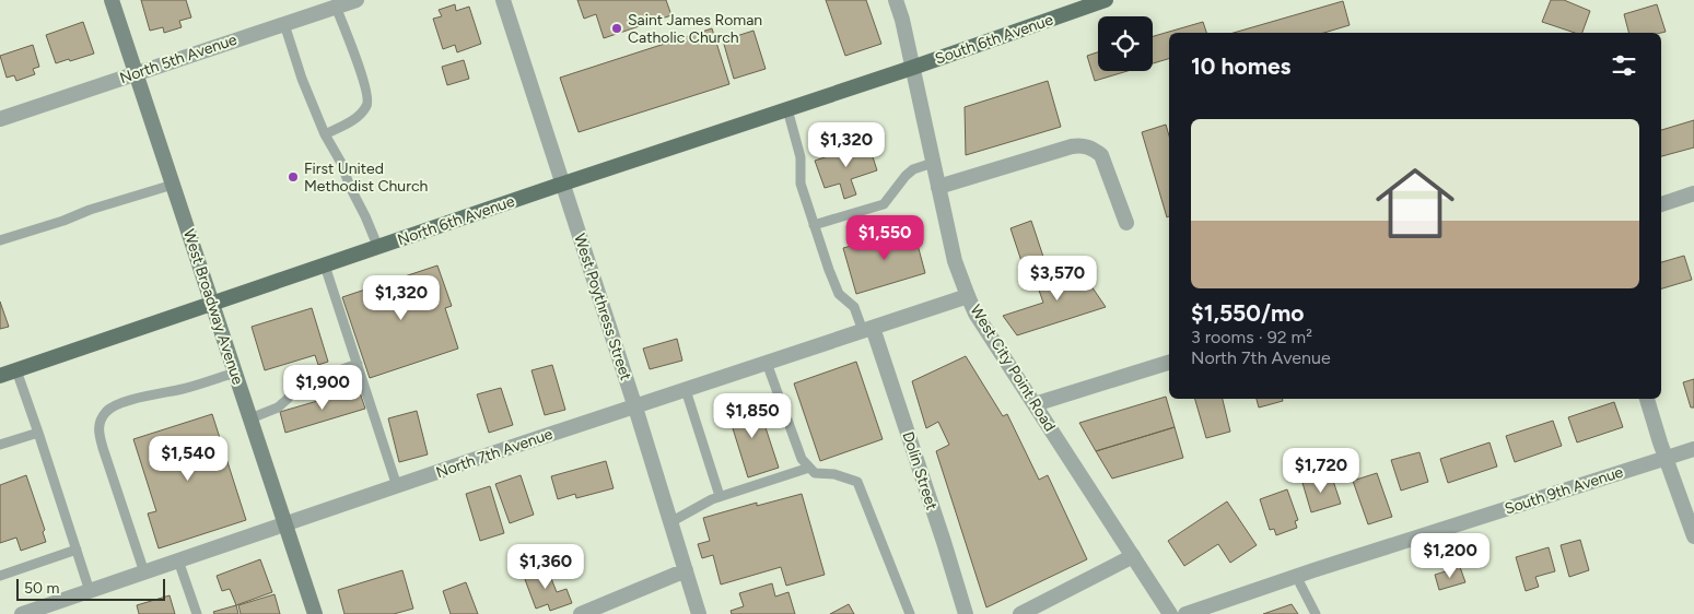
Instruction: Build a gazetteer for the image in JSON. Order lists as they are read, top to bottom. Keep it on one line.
{"streets":{"main road":["South 6th Avenue","North 6th Avenue","West Broadway Avenue"],"street":["North 5th Avenue","West Poythress Street","West City Point Road","North 7th Avenue","Dolin Street","South 9th Avenue"]},"crossings":[["South 6th Avenue","North 6th Avenue"],["South 6th Avenue","West City Point Road"],["North 5th Avenue","West Broadway Avenue"],["North 6th Avenue","West Broadway Avenue"],["North 6th Avenue","West Poythress Street"],["North 6th Avenue","West City Point Road"],["West Broadway Avenue","North 7th Avenue"],["West Poythress Street","North 7th Avenue"],["West City Point Road","North 7th Avenue"],["North 7th Avenue","Dolin Street"]],"places":["Saint James Roman Catholic Church","First United Methodist Church"],"scale_bar":"50 m","page":{"heading":"10 homes","list":[{"name":"$1,550/mo","note":"3 rooms · 92 m² · North 7th Avenue"}],"price":["$1,320","$1,550","$3,570","$1,320","$1,900","$1,850","$1,540","$1,720","$1,200","$1,360"],"scale":"50 m"}}
